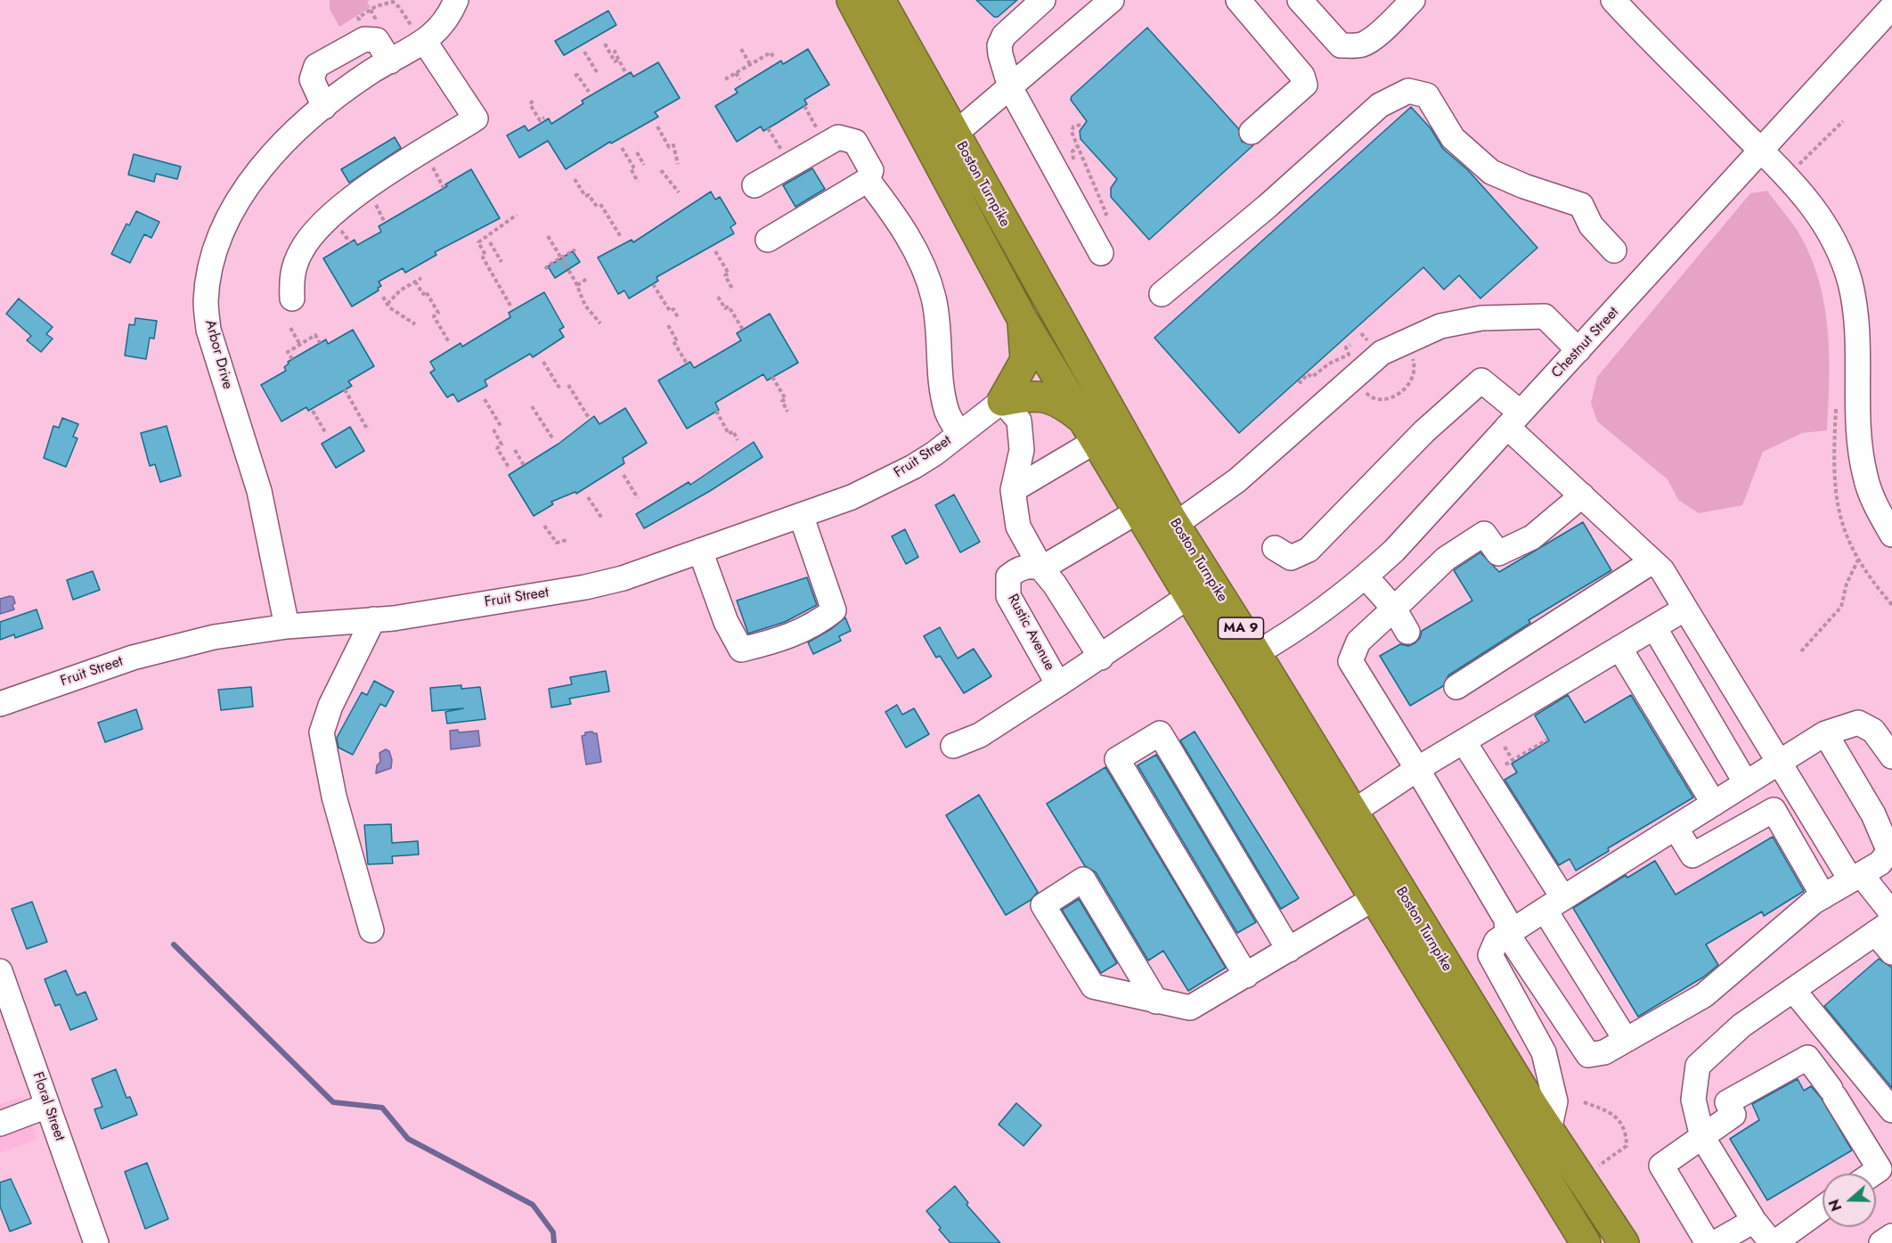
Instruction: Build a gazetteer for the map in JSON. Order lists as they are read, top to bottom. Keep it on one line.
{"streets":{"highway":["Boston Turnpike","MA 9"],"street":["Chestnut Street","Arbor Drive","Fruit Street","Rustic Avenue","Floral Street"]},"crossings":[["Boston Turnpike","Chestnut Street"],["Boston Turnpike","Rustic Avenue"],["Arbor Drive","Fruit Street"]],"north":"left"}
